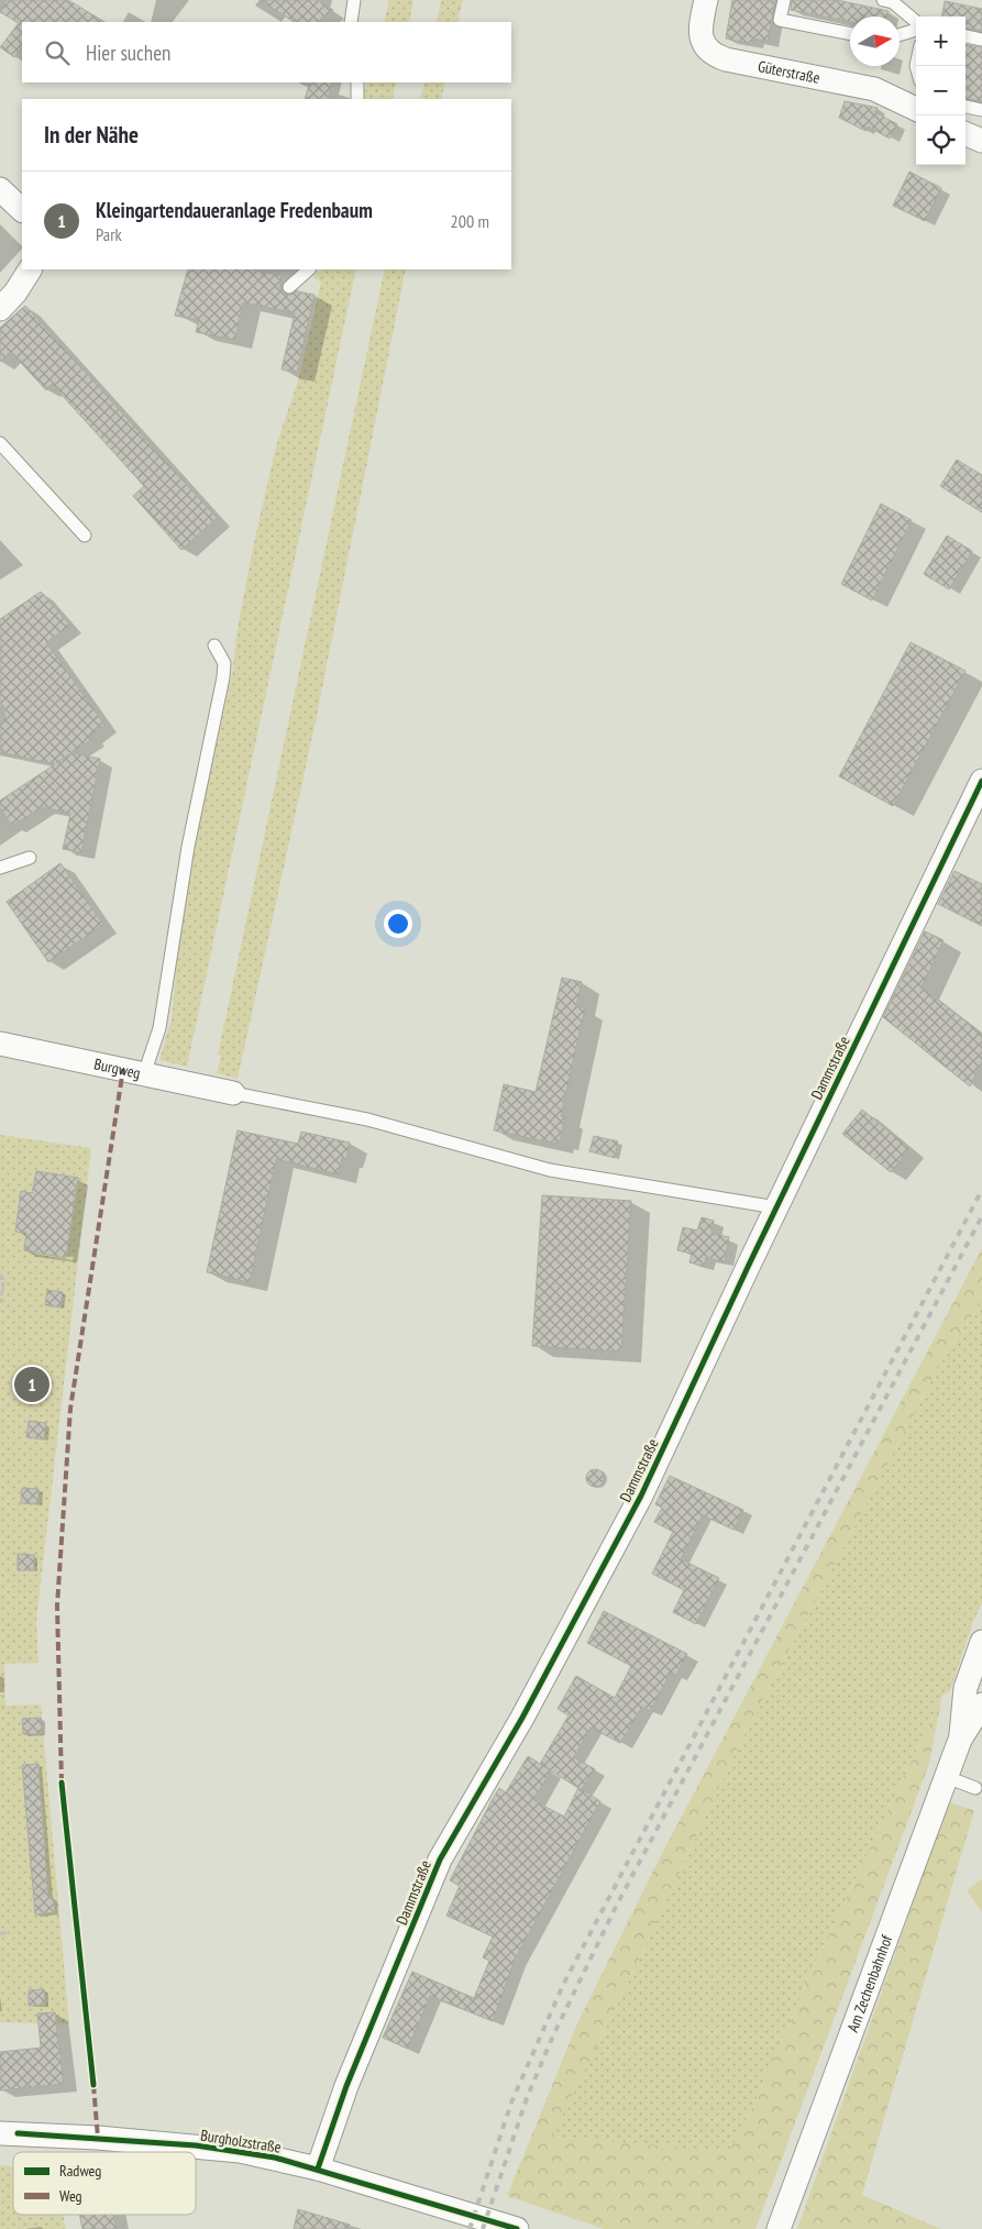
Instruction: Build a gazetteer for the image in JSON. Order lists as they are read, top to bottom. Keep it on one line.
{"streets":{"street":["Güterstraße","Dammstraße","Burgweg","Am Zechenbahnhof","Burgholzstraße"]},"crossings":[["Dammstraße","Burgholzstraße"]],"legend":["Radweg","Weg"],"north":"right","page":{"map_buttons":["+","−"],"search":"Hier suchen","heading":"In der Nähe","list":[{"mark":"1","name":"Kleingartendaueranlage Fredenbaum","note":"Park","value":"200 m"}],"pins":"1"}}
